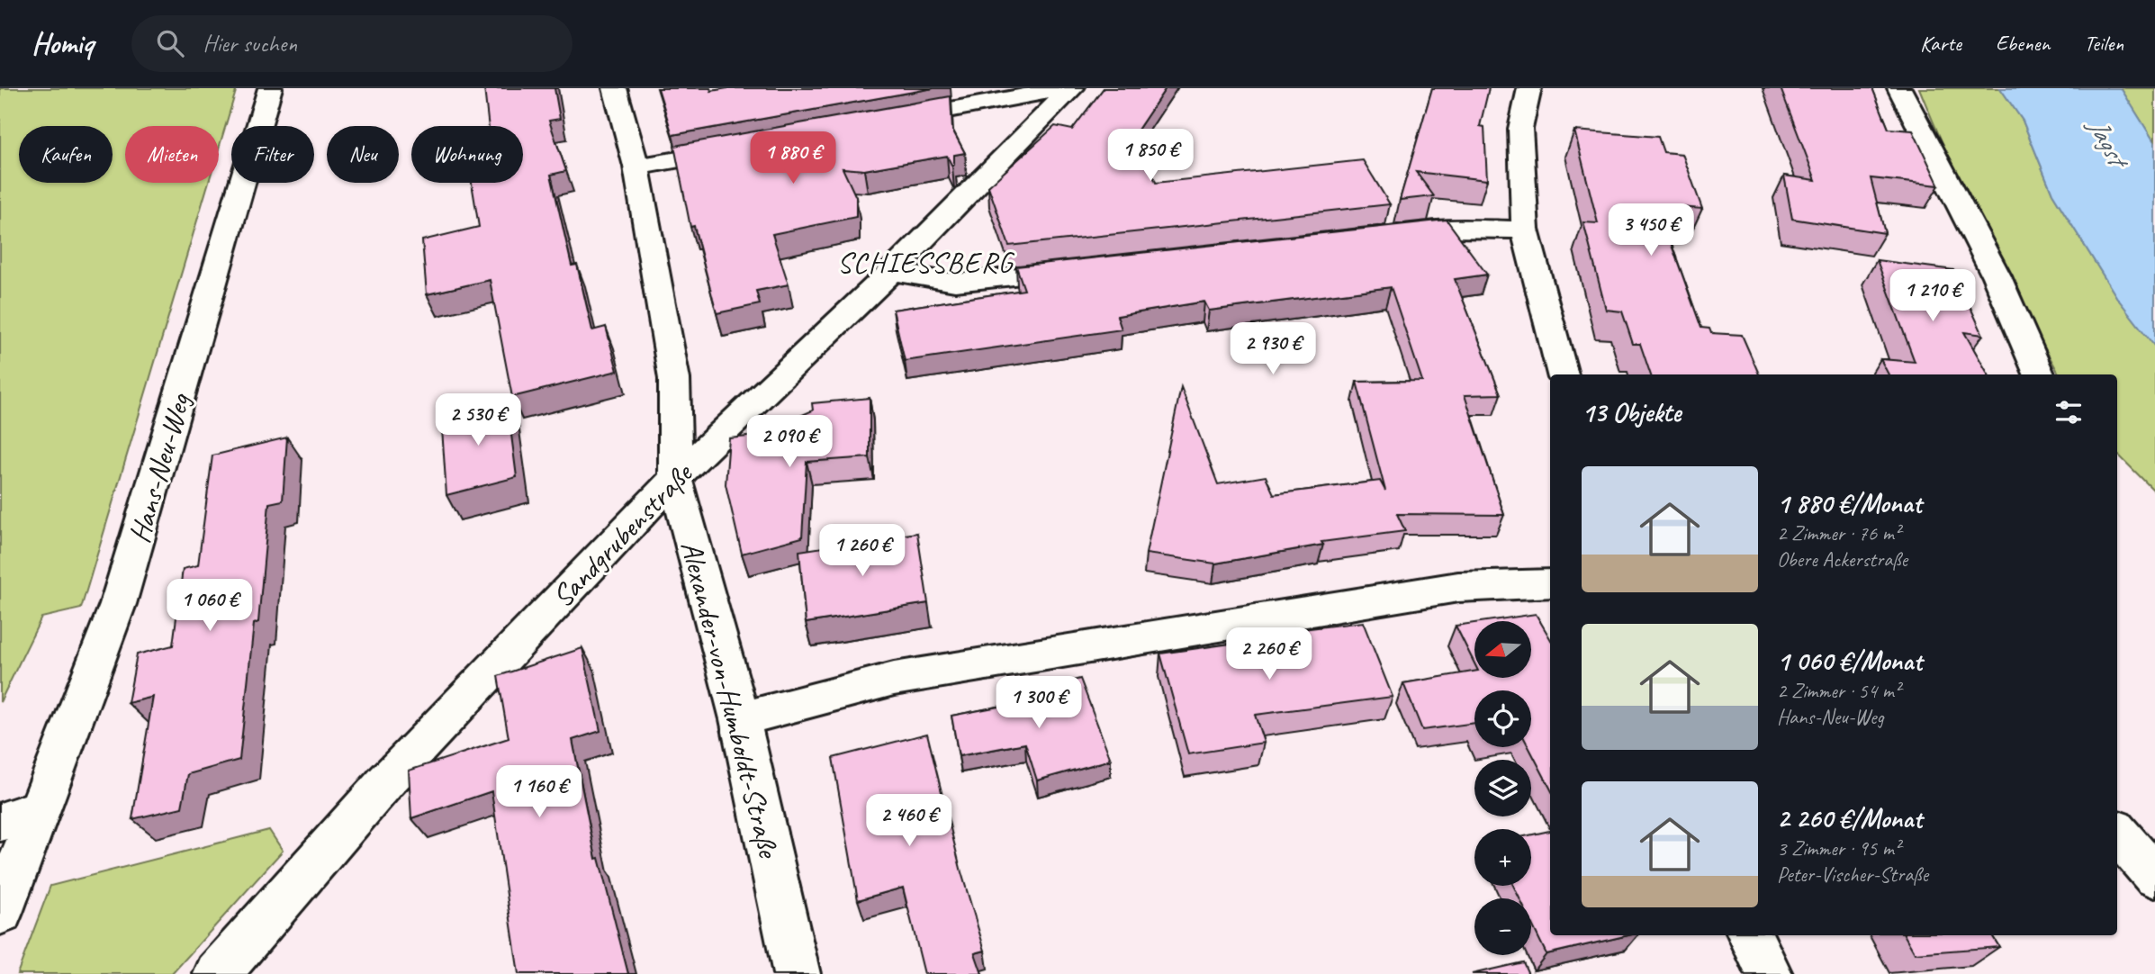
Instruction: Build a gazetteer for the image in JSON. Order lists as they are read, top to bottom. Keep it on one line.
{"streets":{"street":["Hans-Neu-Weg","Sandgrubenstraße","Alexander-von-Humboldt-Straße"]},"crossings":[["Sandgrubenstraße","Alexander-von-Humboldt-Straße"]],"districts":["SCHIESSBERG"],"water":["Jagst"],"north":"left","page":{"header":"Homiq","search":"Hier suchen","nav":["Karte","Ebenen","Teilen"],"chip":["Kaufen","Mieten","Filter","Neu","Wohnung"],"price":["1 850 €","1 880 €","3 450 €","1 210 €","2 930 €","2 530 €","2 090 €","1 260 €","1 060 €","2 260 €","1 300 €","1 160 €","2 460 €"],"heading":"13 Objekte","list":[{"name":"1 880 €/Monat","note":"2 Zimmer · 76 m² · Obere Ackerstraße"},{"name":"1 060 €/Monat","note":"2 Zimmer · 54 m² · Hans-Neu-Weg"},{"name":"2 260 €/Monat","note":"3 Zimmer · 95 m² · Peter-Vischer-Straße"}],"map_buttons":["+","−"]}}
